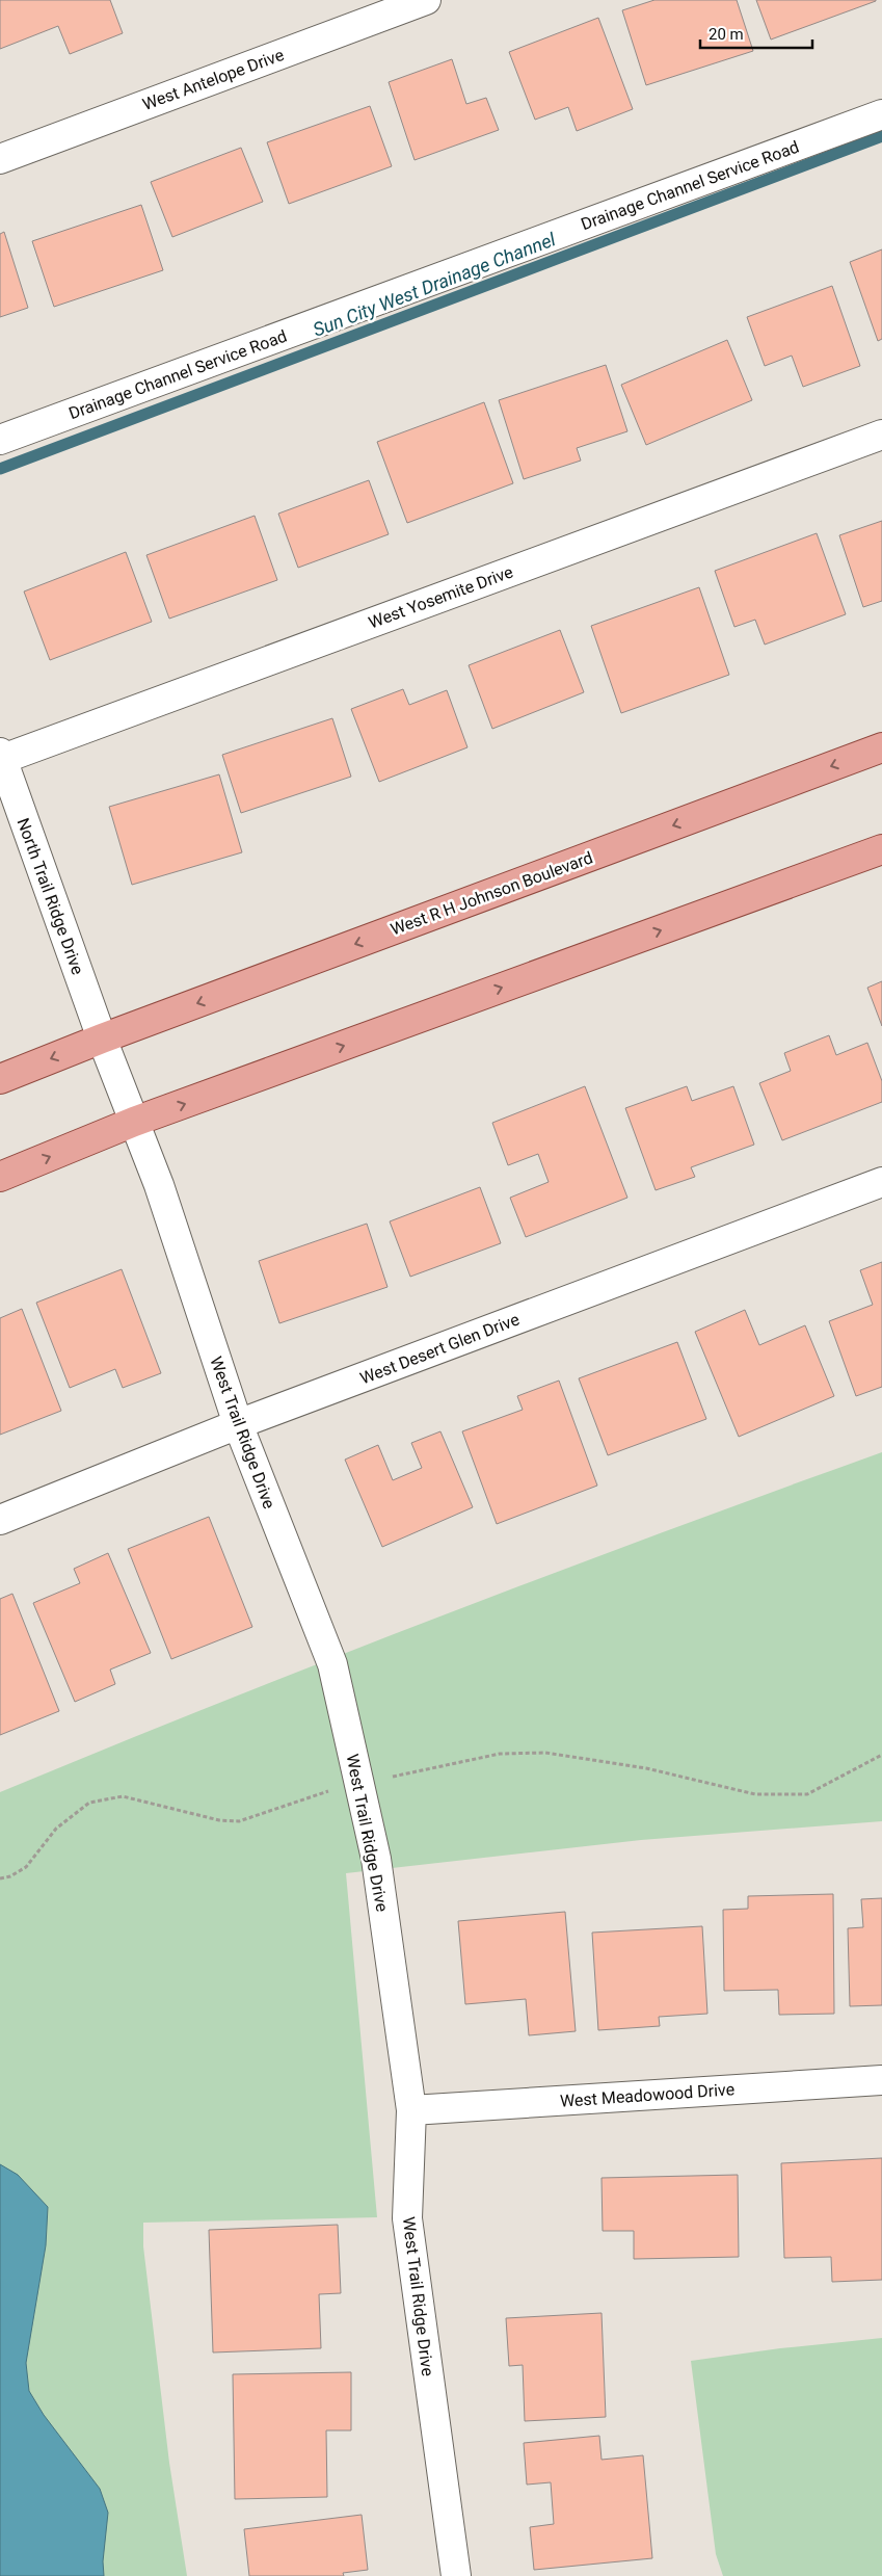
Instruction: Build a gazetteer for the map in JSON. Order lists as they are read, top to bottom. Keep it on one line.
{"streets":{"main road":["West R H Johnson Boulevard"],"street":["West Antelope Drive","Drainage Channel Service Road","West Yosemite Drive","North Trail Ridge Drive","West Desert Glen Drive","West Trail Ridge Drive","West Meadowood Drive"]},"crossings":[["West Yosemite Drive","North Trail Ridge Drive"],["West R H Johnson Boulevard","North Trail Ridge Drive"],["North Trail Ridge Drive","West Trail Ridge Drive"],["West Desert Glen Drive","West Trail Ridge Drive"],["West Trail Ridge Drive","West Meadowood Drive"]],"water":["Sun City West Drainage Channel"],"scale_bar":"20 m"}
